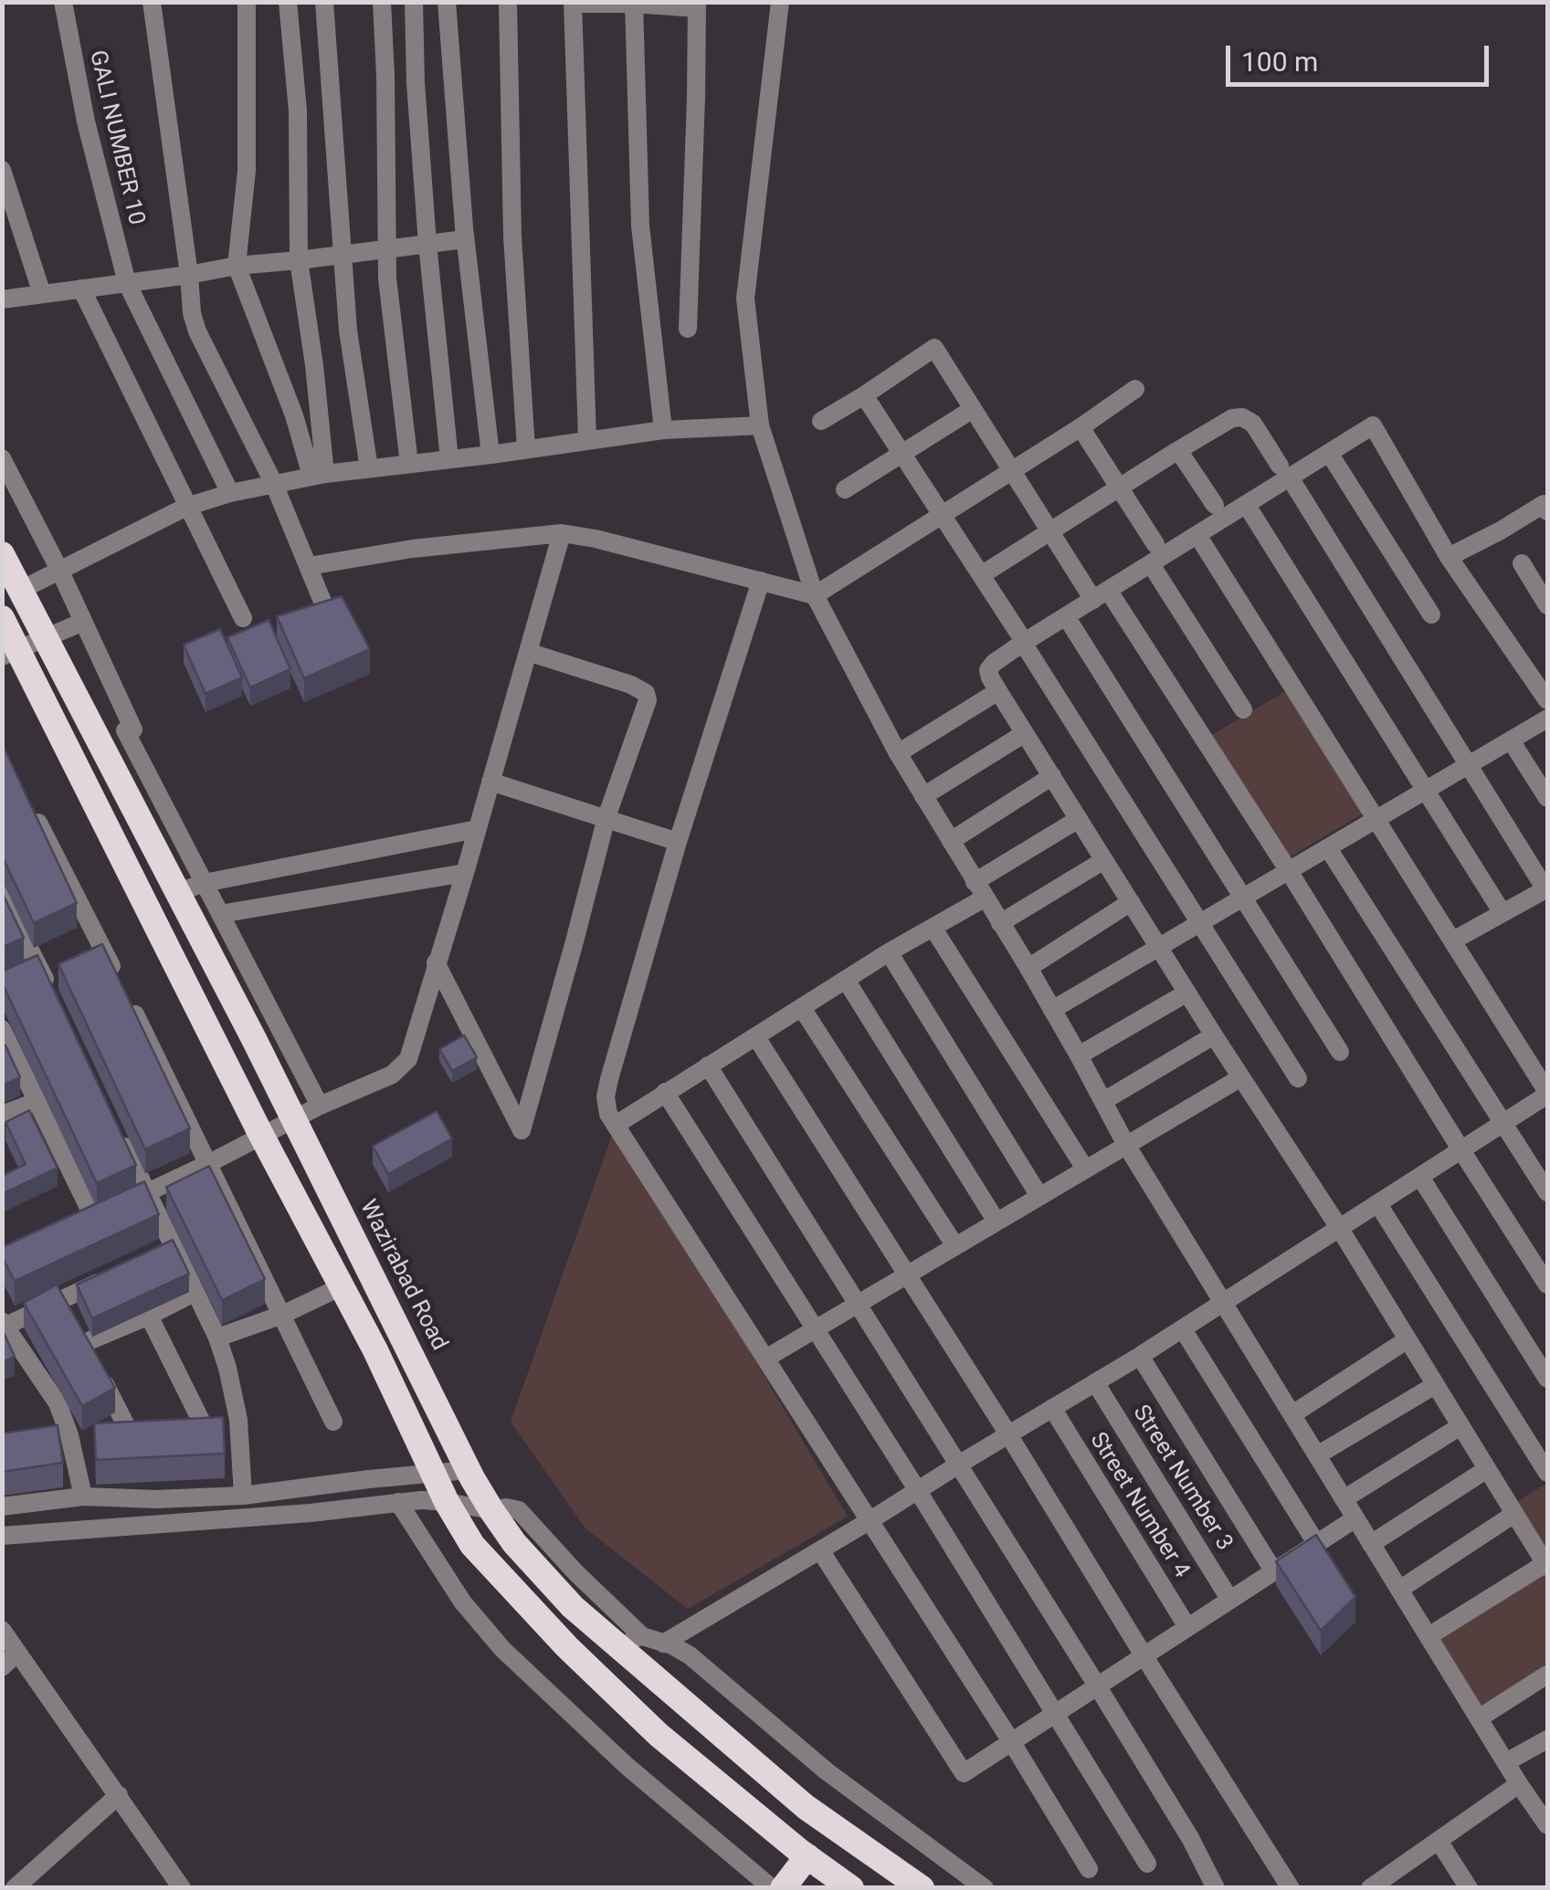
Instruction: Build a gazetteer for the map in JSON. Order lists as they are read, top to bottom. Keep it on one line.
{"streets":{"highway":["Wazirabad Road"],"street":["GALI NUMBER 10","Street Number 3","Street Number 4"]},"scale_bar":"100 m"}
